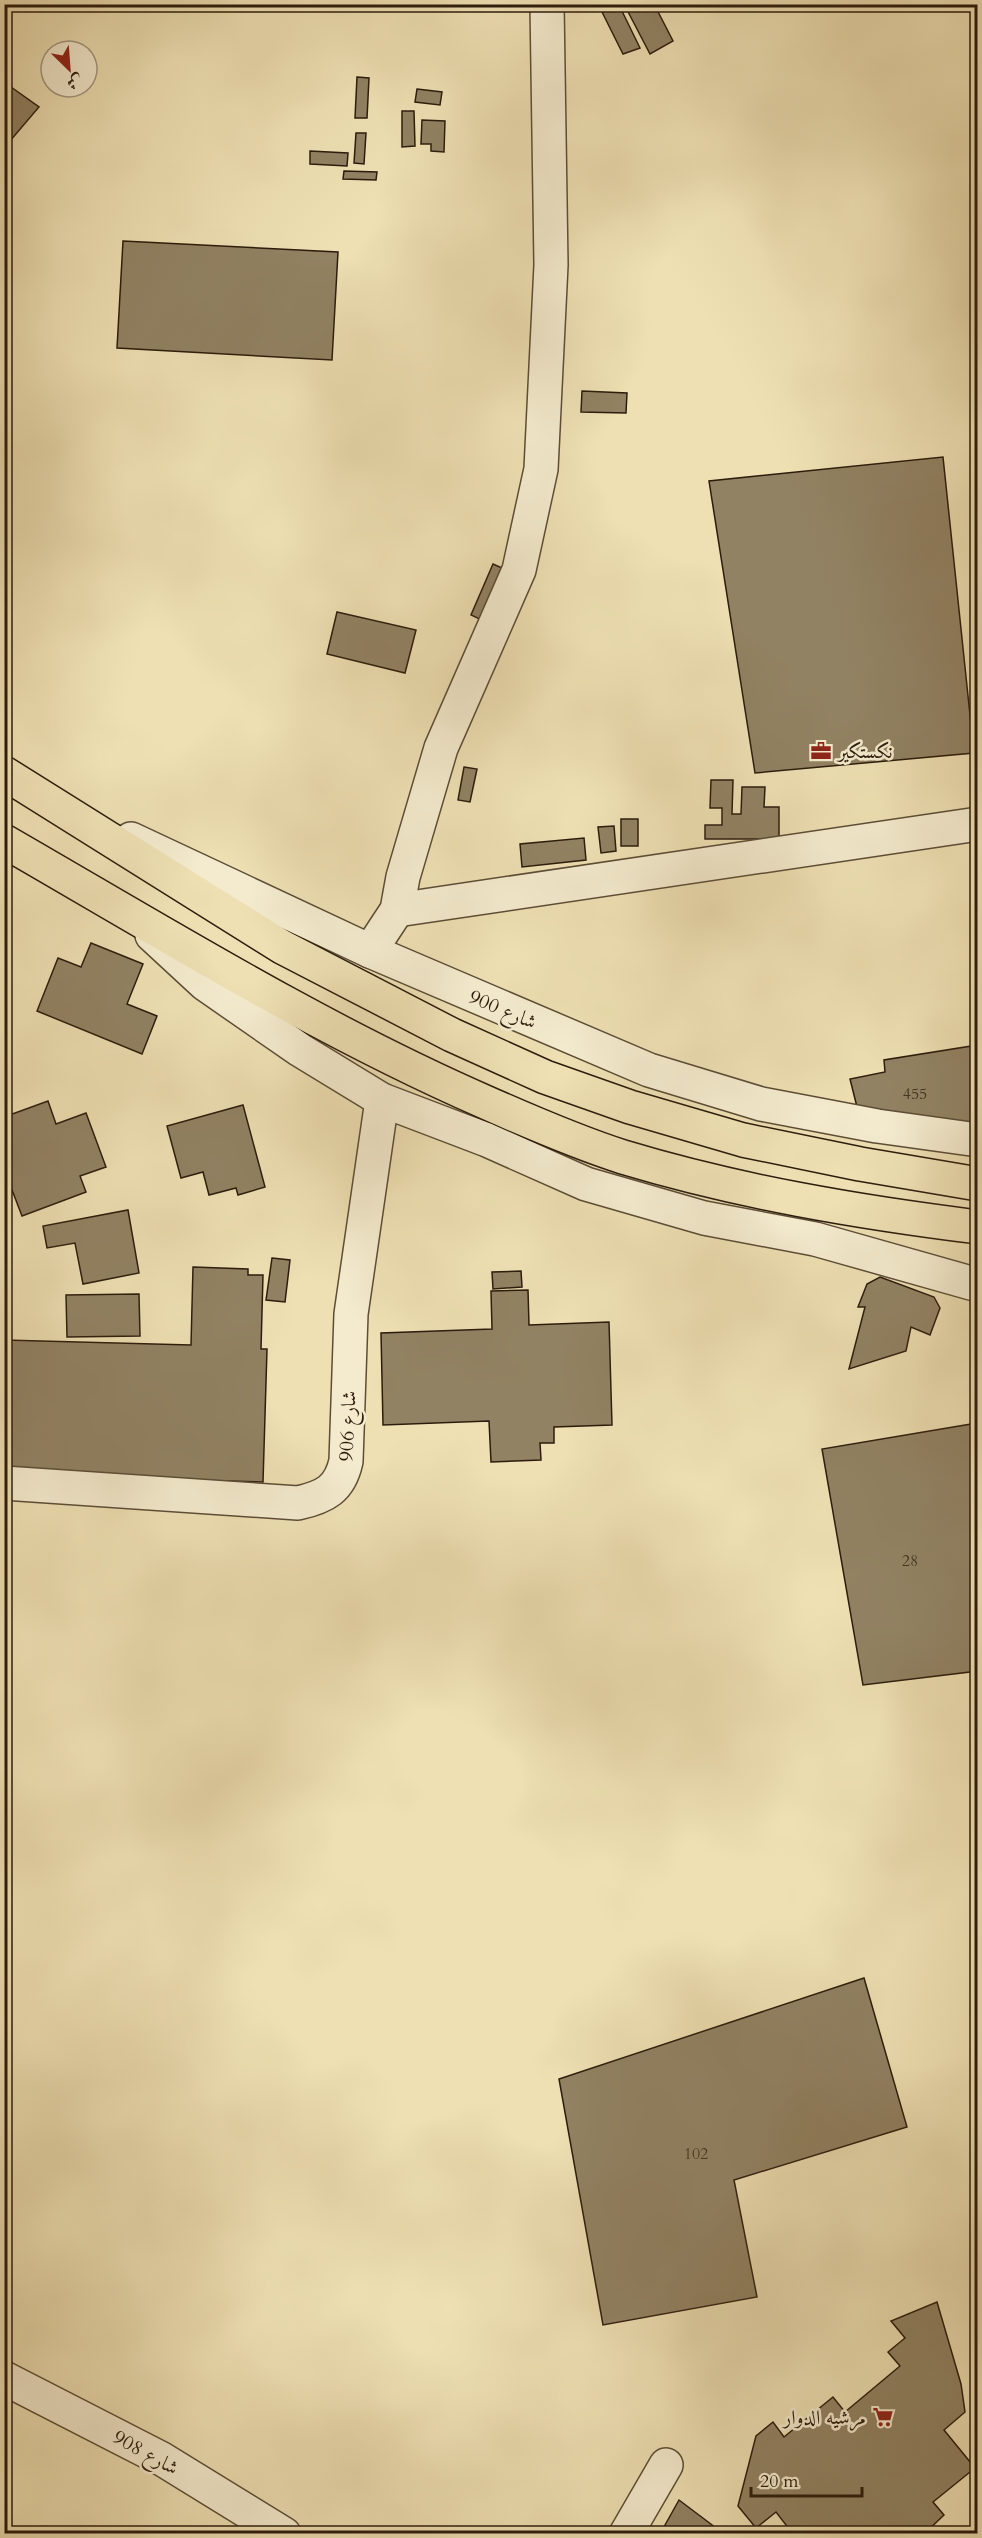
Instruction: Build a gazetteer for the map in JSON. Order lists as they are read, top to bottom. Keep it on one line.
{"streets":{"street":["شارع 900","شارع 906","شارع 908"]},"places":{"office":["نكستكير"],"supermarket":["مرشيه الدوار"]},"house_numbers":["455","28","102"],"scale_bar":"20 m","north":"bottom right"}
